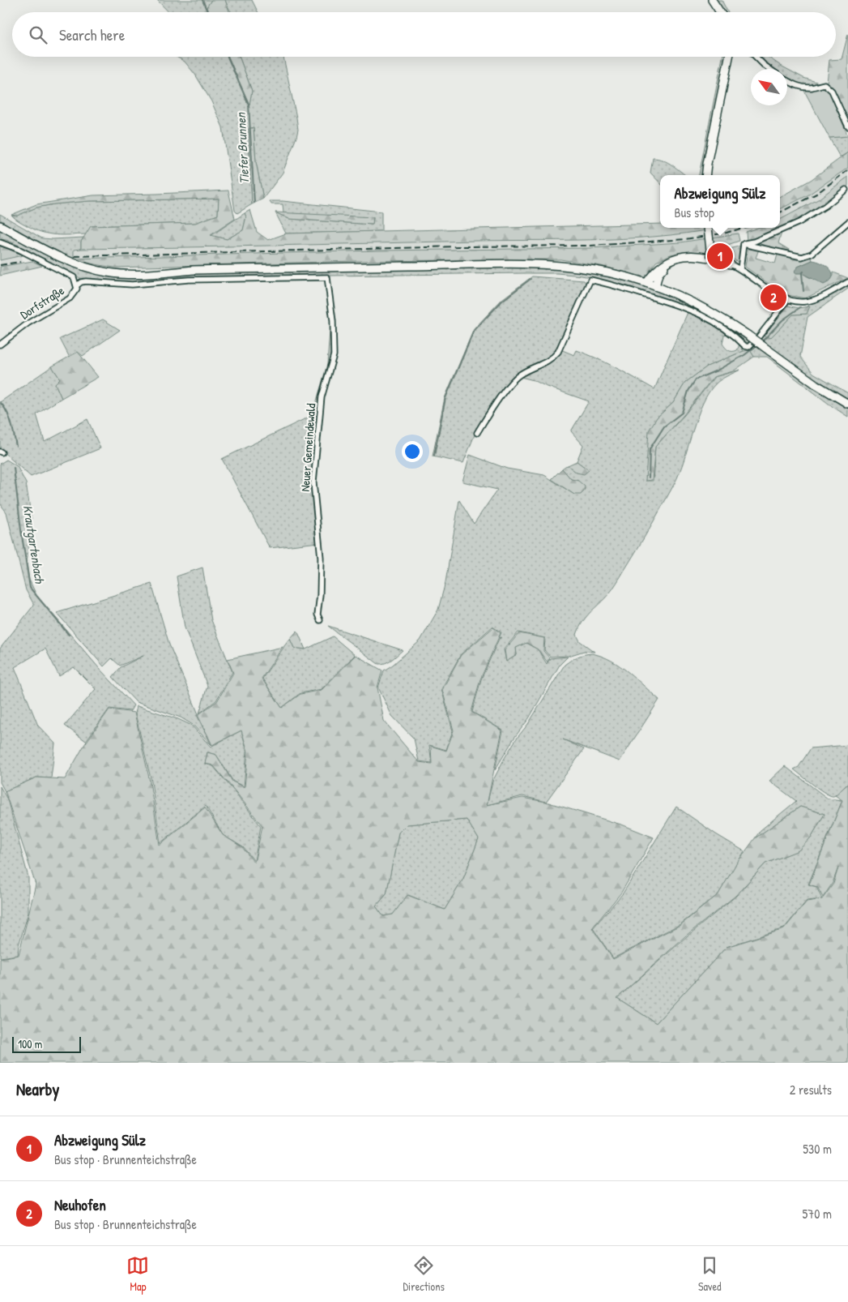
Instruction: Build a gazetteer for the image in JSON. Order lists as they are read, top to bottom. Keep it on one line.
{"streets":{"street":["Dorfstraße","Neuer Gemeindewald"]},"crossings":[["Dorfstraße","Neuer Gemeindewald"]],"water":["Tiefer Brunnen","Krautgartenbach"],"scale_bar":"100 m","north":"top left","page":{"search":"Search here","popup":["Abzweigung Sülz","Bus stop"],"pins":["1","2"],"scale":"100 m","heading":["Nearby","2 results"],"list":[{"mark":"1","name":"Abzweigung Sülz","note":"Bus stop · Brunnenteichstraße","value":"530 m"},{"mark":"2","name":"Neuhofen","note":"Bus stop · Brunnenteichstraße","value":"570 m"}],"nav":["Map","Directions","Saved"]}}
